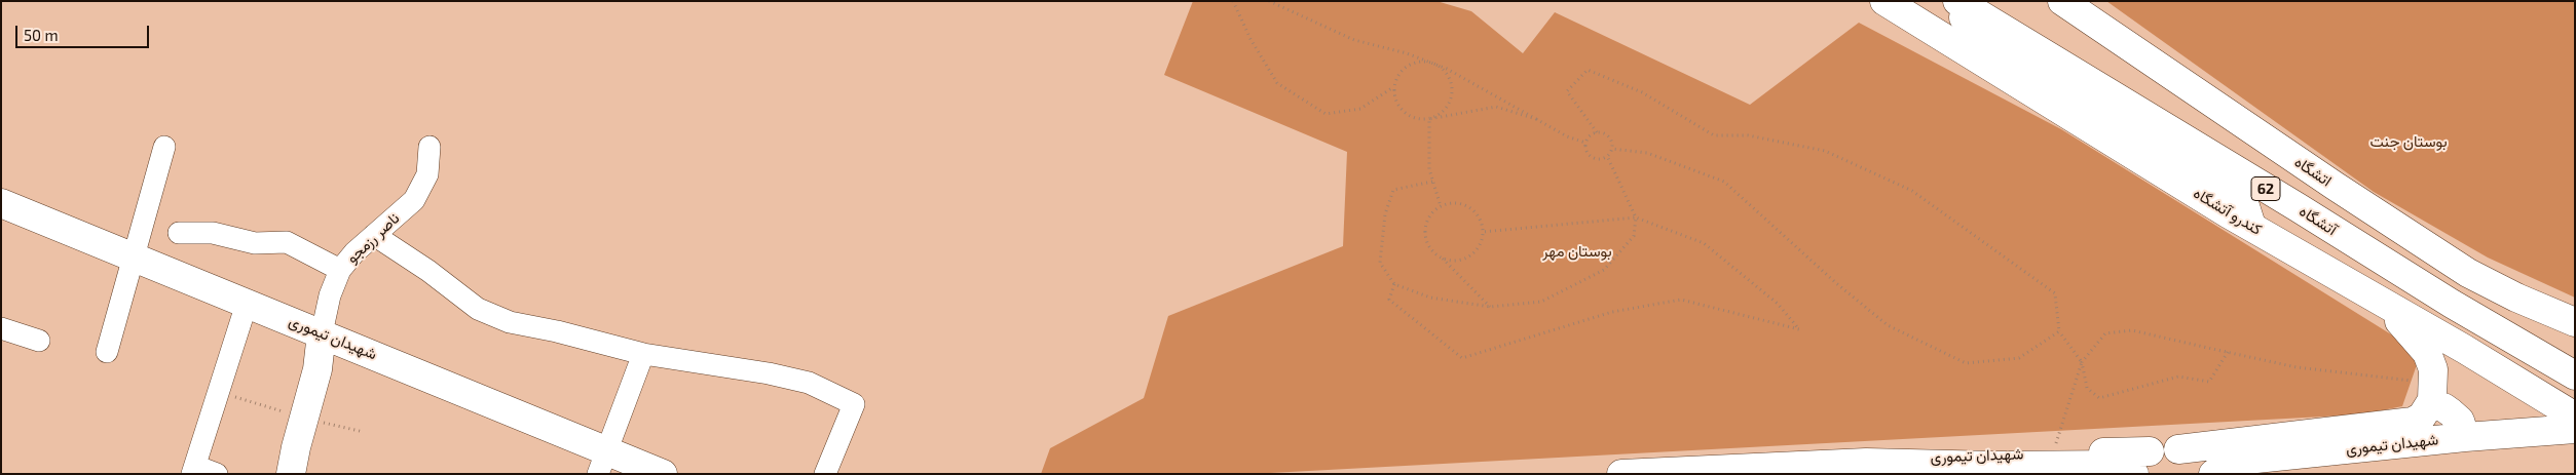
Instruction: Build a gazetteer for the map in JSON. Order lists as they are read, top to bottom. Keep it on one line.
{"streets":{"main road":["اتشگاه","62","کندرو آتشگاه","آتشگاه","شهیدان تیموری"],"street":["ناصر رزمجو"]},"crossings":[["ناصر رزمجو","شهیدان تیموری"]],"parks":["بوستان جنت","بوستان مهر"],"scale_bar":"50 m"}
